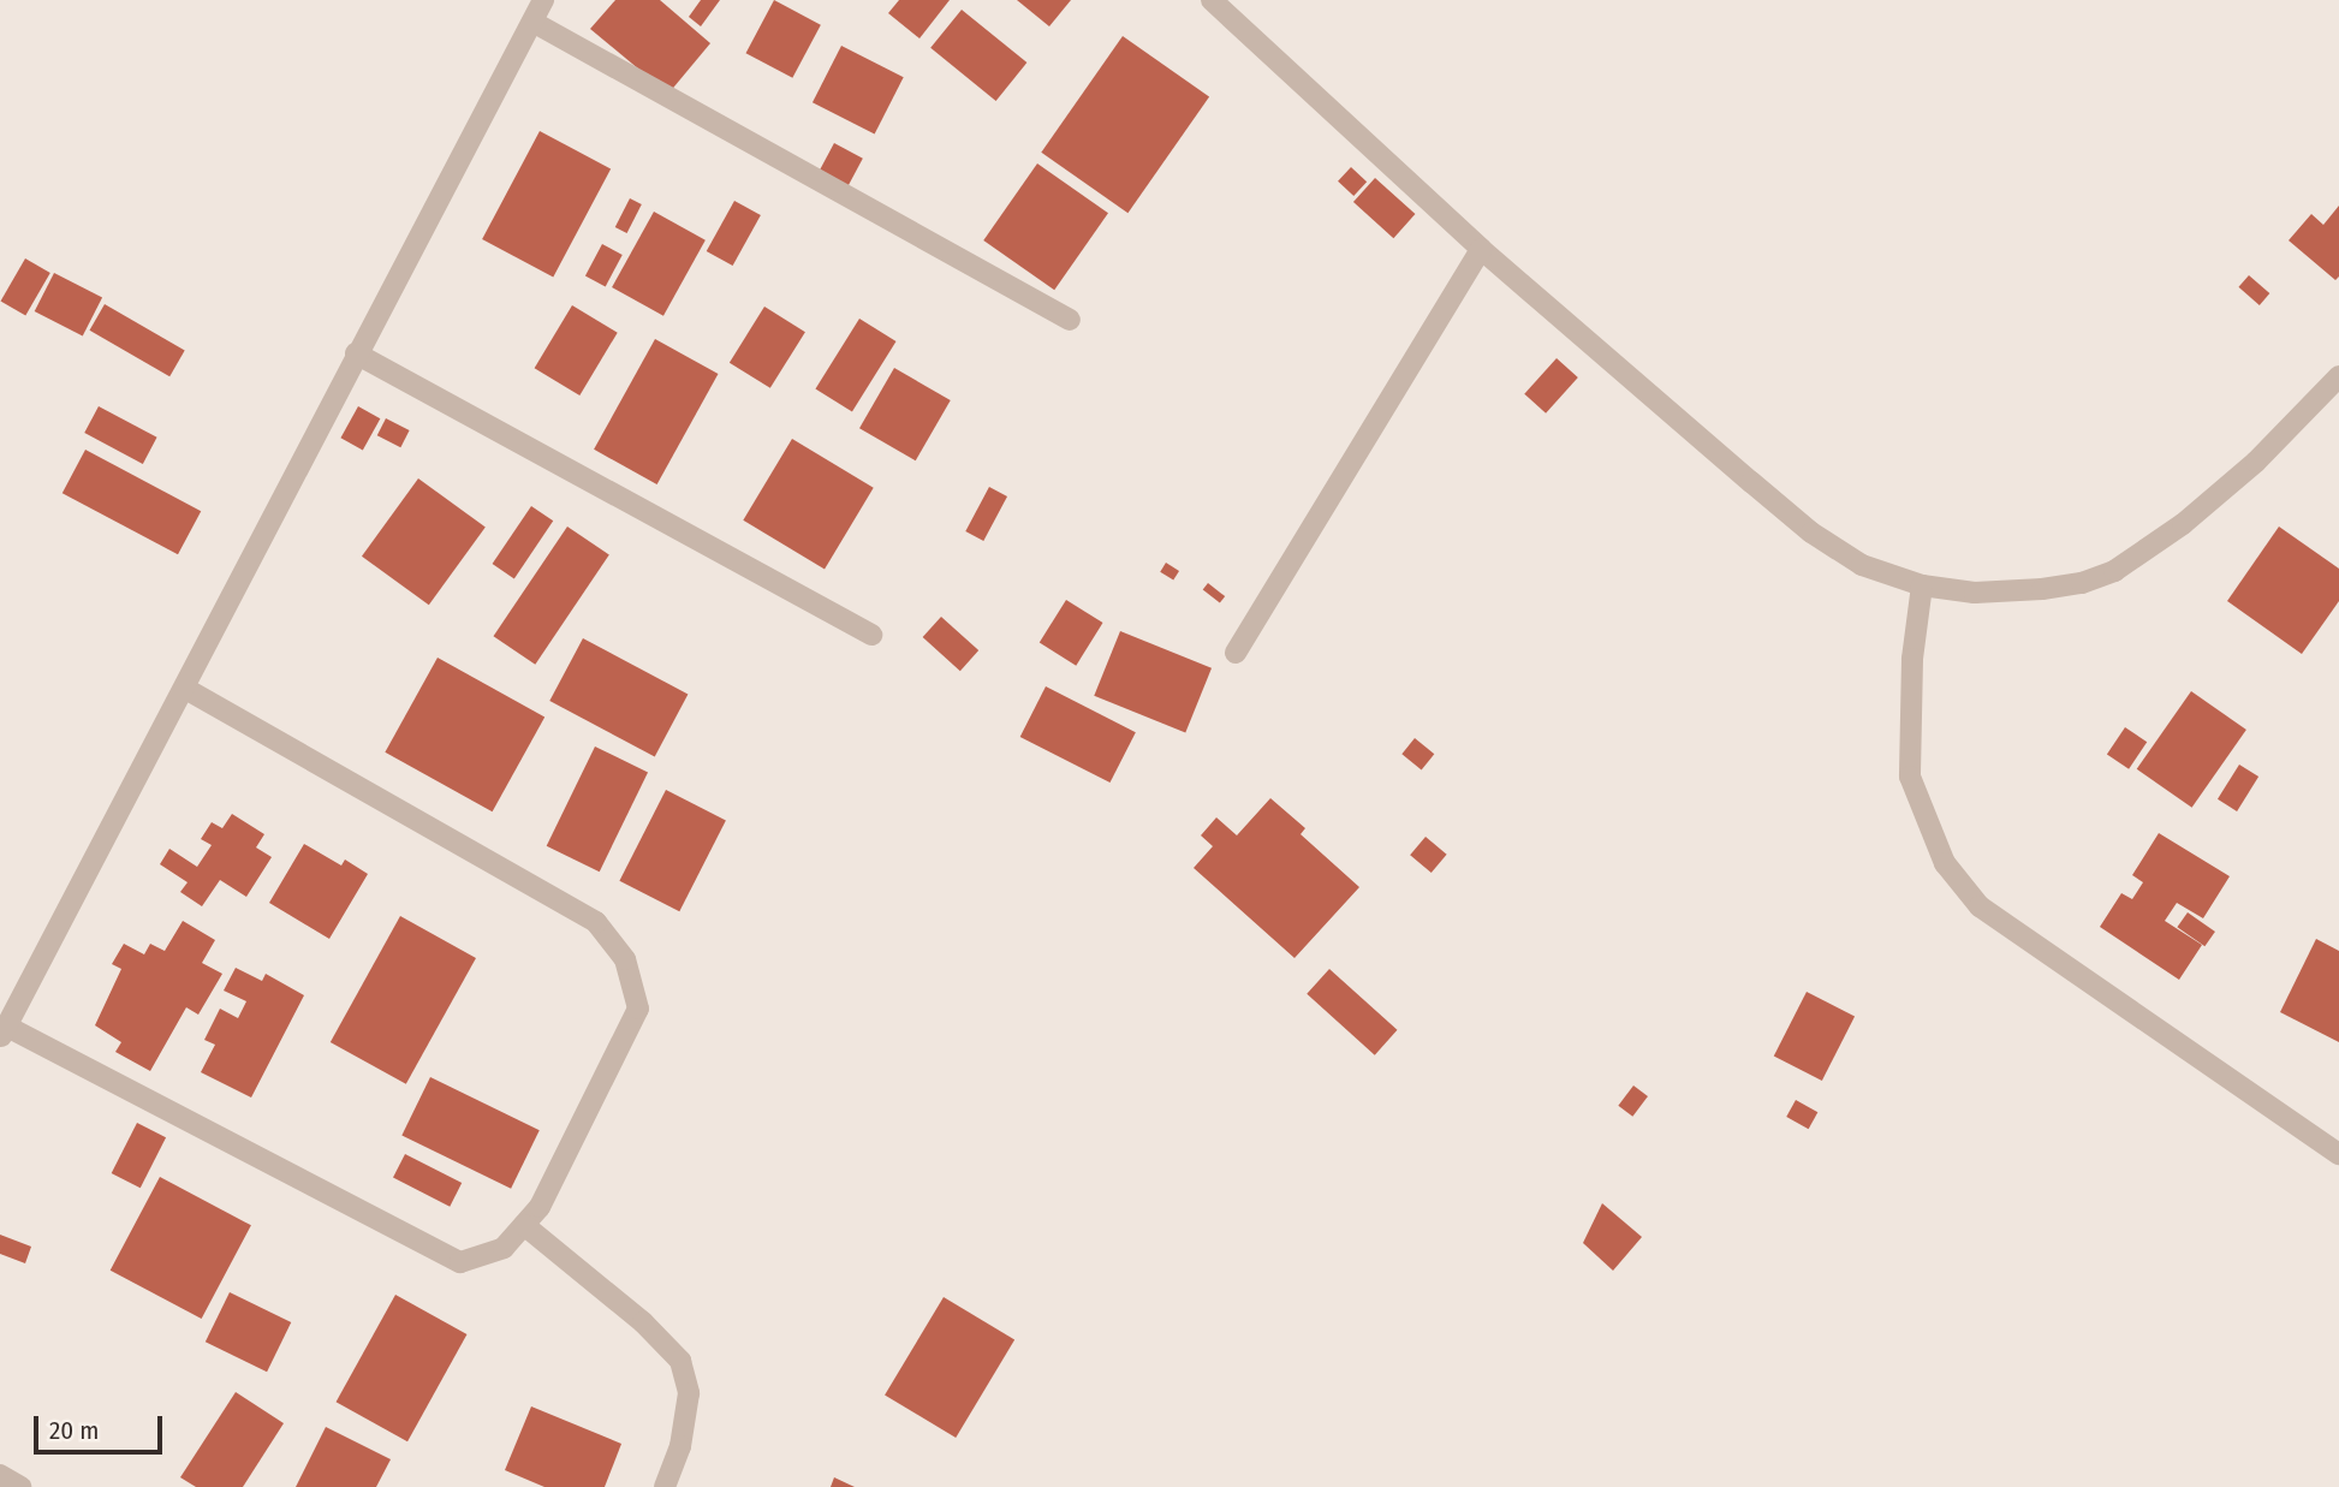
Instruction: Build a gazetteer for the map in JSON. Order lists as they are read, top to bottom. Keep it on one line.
{"scale_bar":"20 m"}
